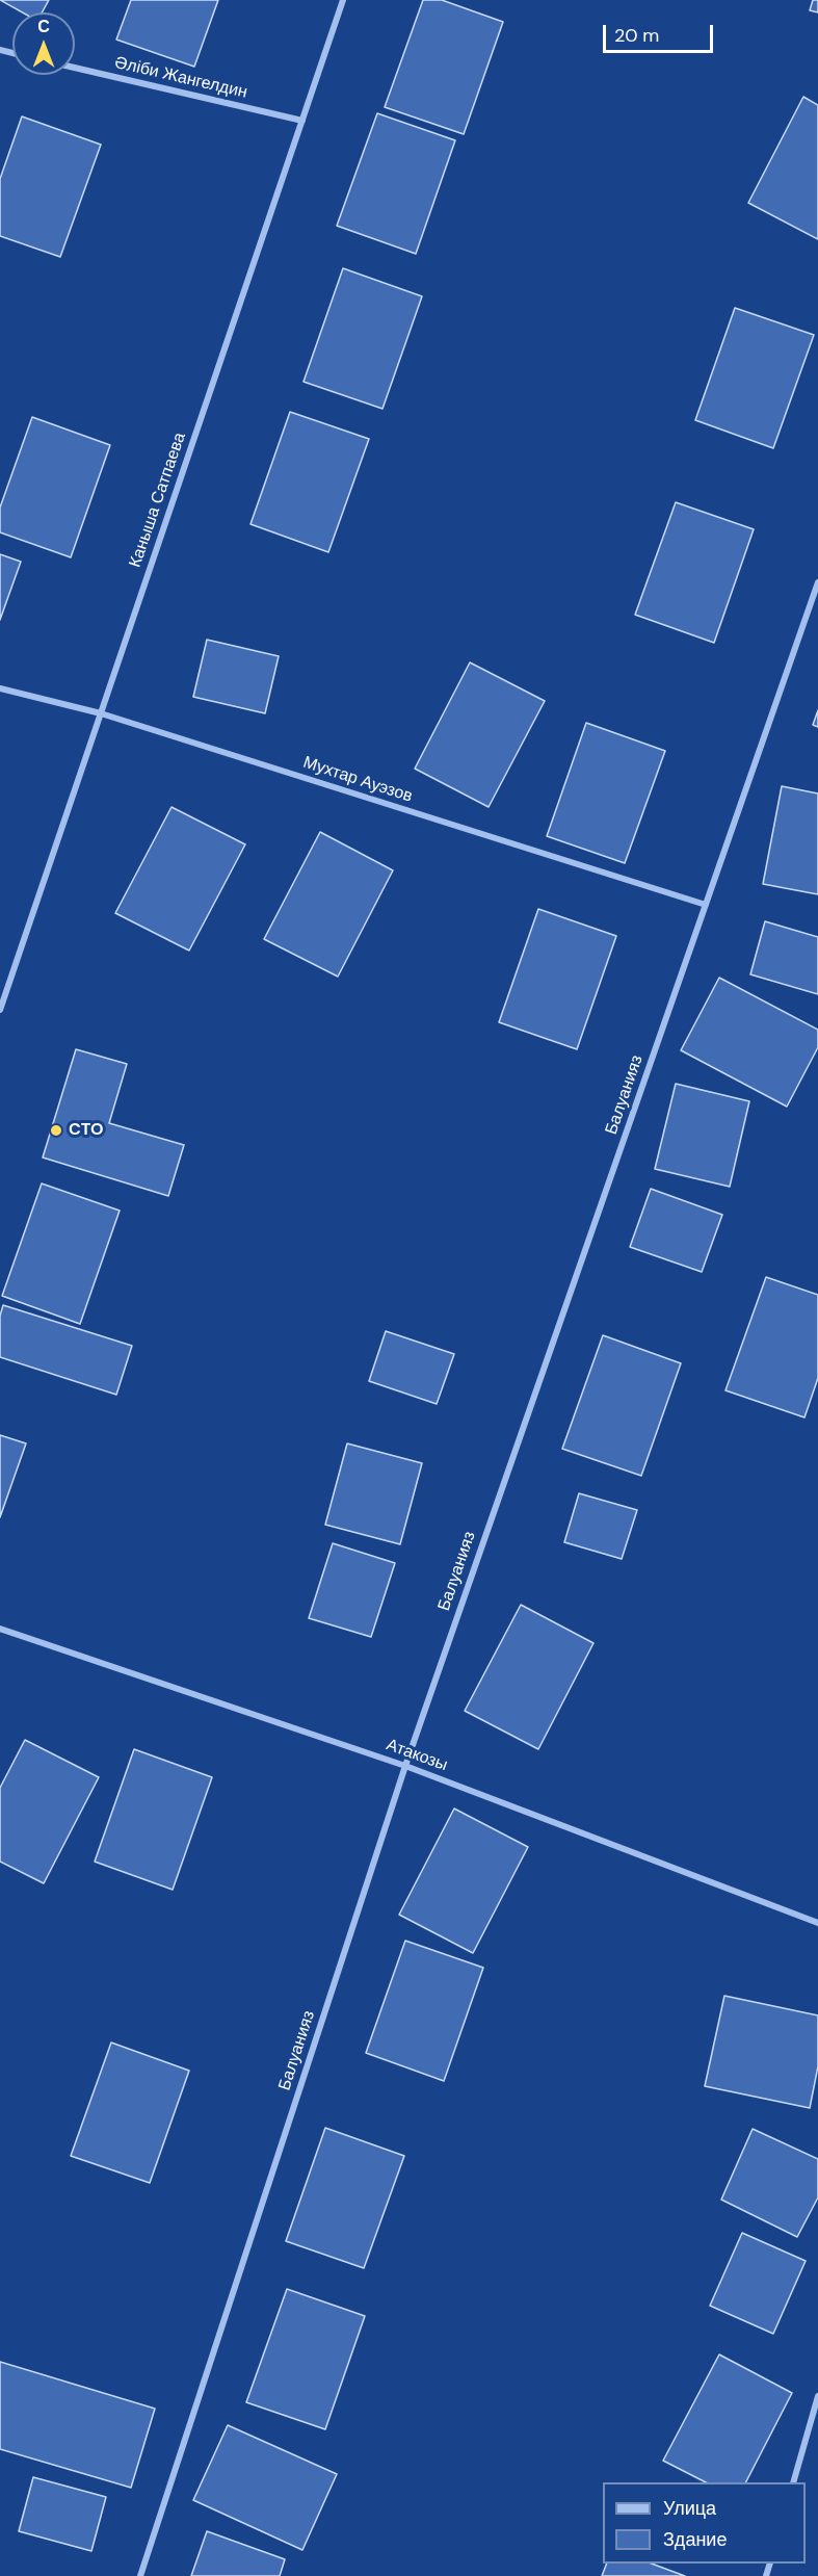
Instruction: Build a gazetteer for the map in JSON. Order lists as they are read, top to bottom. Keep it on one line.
{"streets":{"street":["Әліби Жангелдин","Каныша Сатпаева","Мухтар Ауэзов","Балуанияз","Атакозы"]},"crossings":[["Әліби Жангелдин","Каныша Сатпаева"],["Каныша Сатпаева","Мухтар Ауэзов"],["Мухтар Ауэзов","Балуанияз"],["Балуанияз","Атакозы"]],"places":["CTO"],"legend":["Улица","Здание"],"scale_bar":"20 m","north":"top"}
